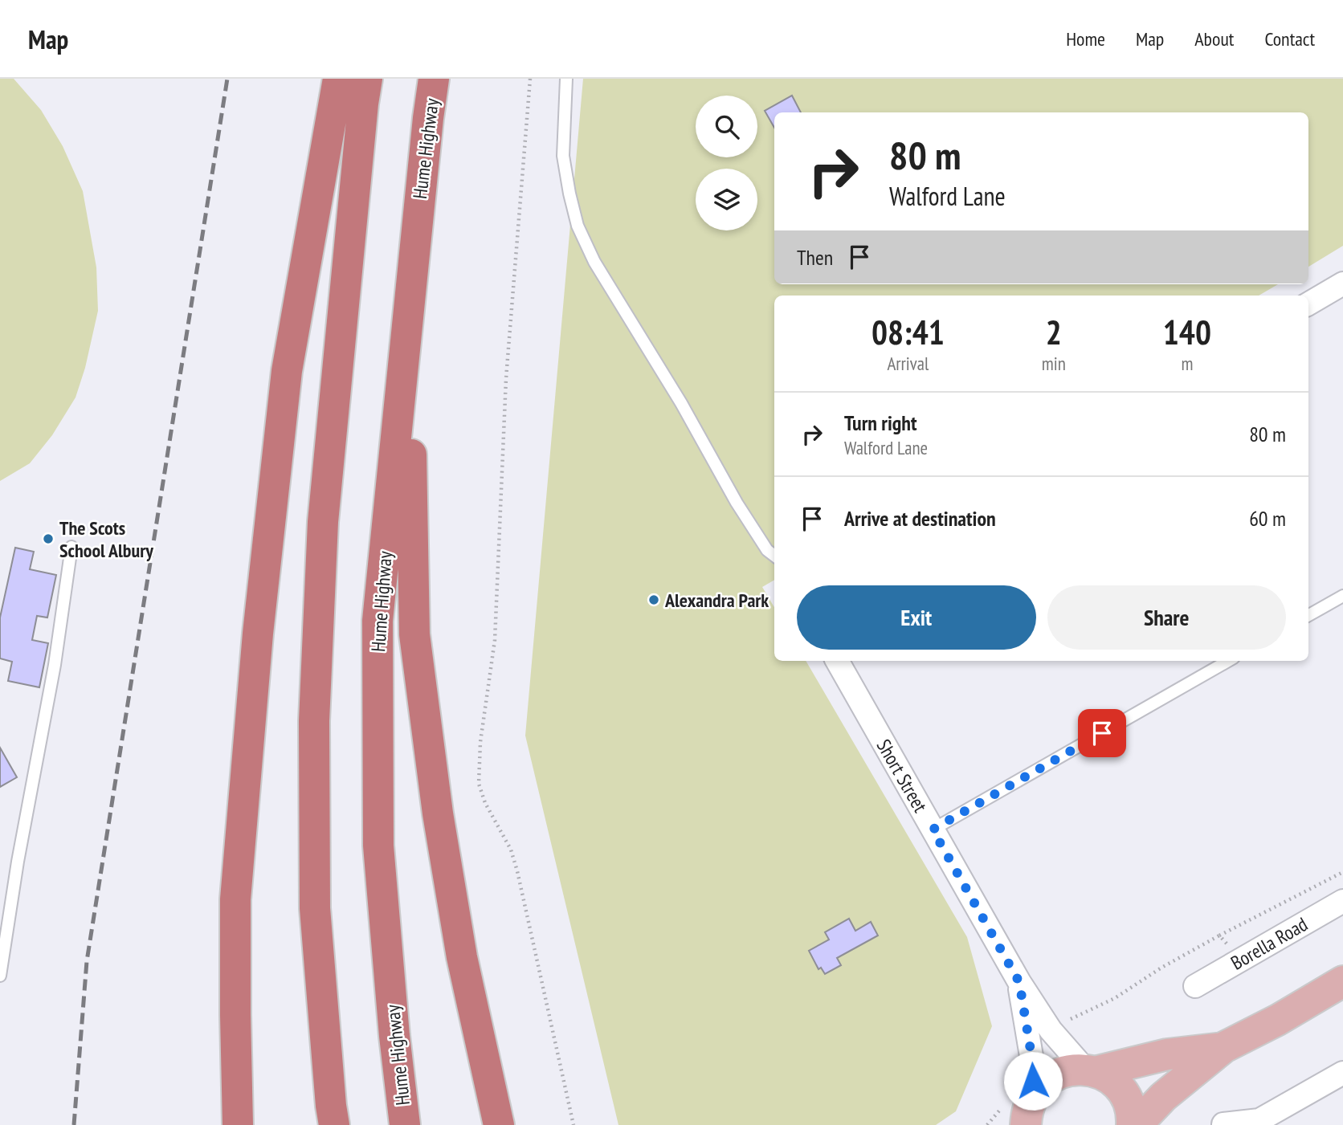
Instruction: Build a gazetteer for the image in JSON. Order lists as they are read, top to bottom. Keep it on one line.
{"streets":{"highway":["Hume Highway"],"street":["Short Street","Borella Road"]},"places":["The Scots School Albury","Alexandra Park"],"page":{"header":"Map","nav":["Home","Map","About","Contact"],"turn":["80 m","Walford Lane"],"then":"Then","eta":["08:41","Arrival","2","min","140","m"],"list":[{"name":"Turn right","note":"Walford Lane","value":"80 m"},{"name":"Arrive at destination","value":"60 m"}],"buttons":["Exit","Share"]}}
